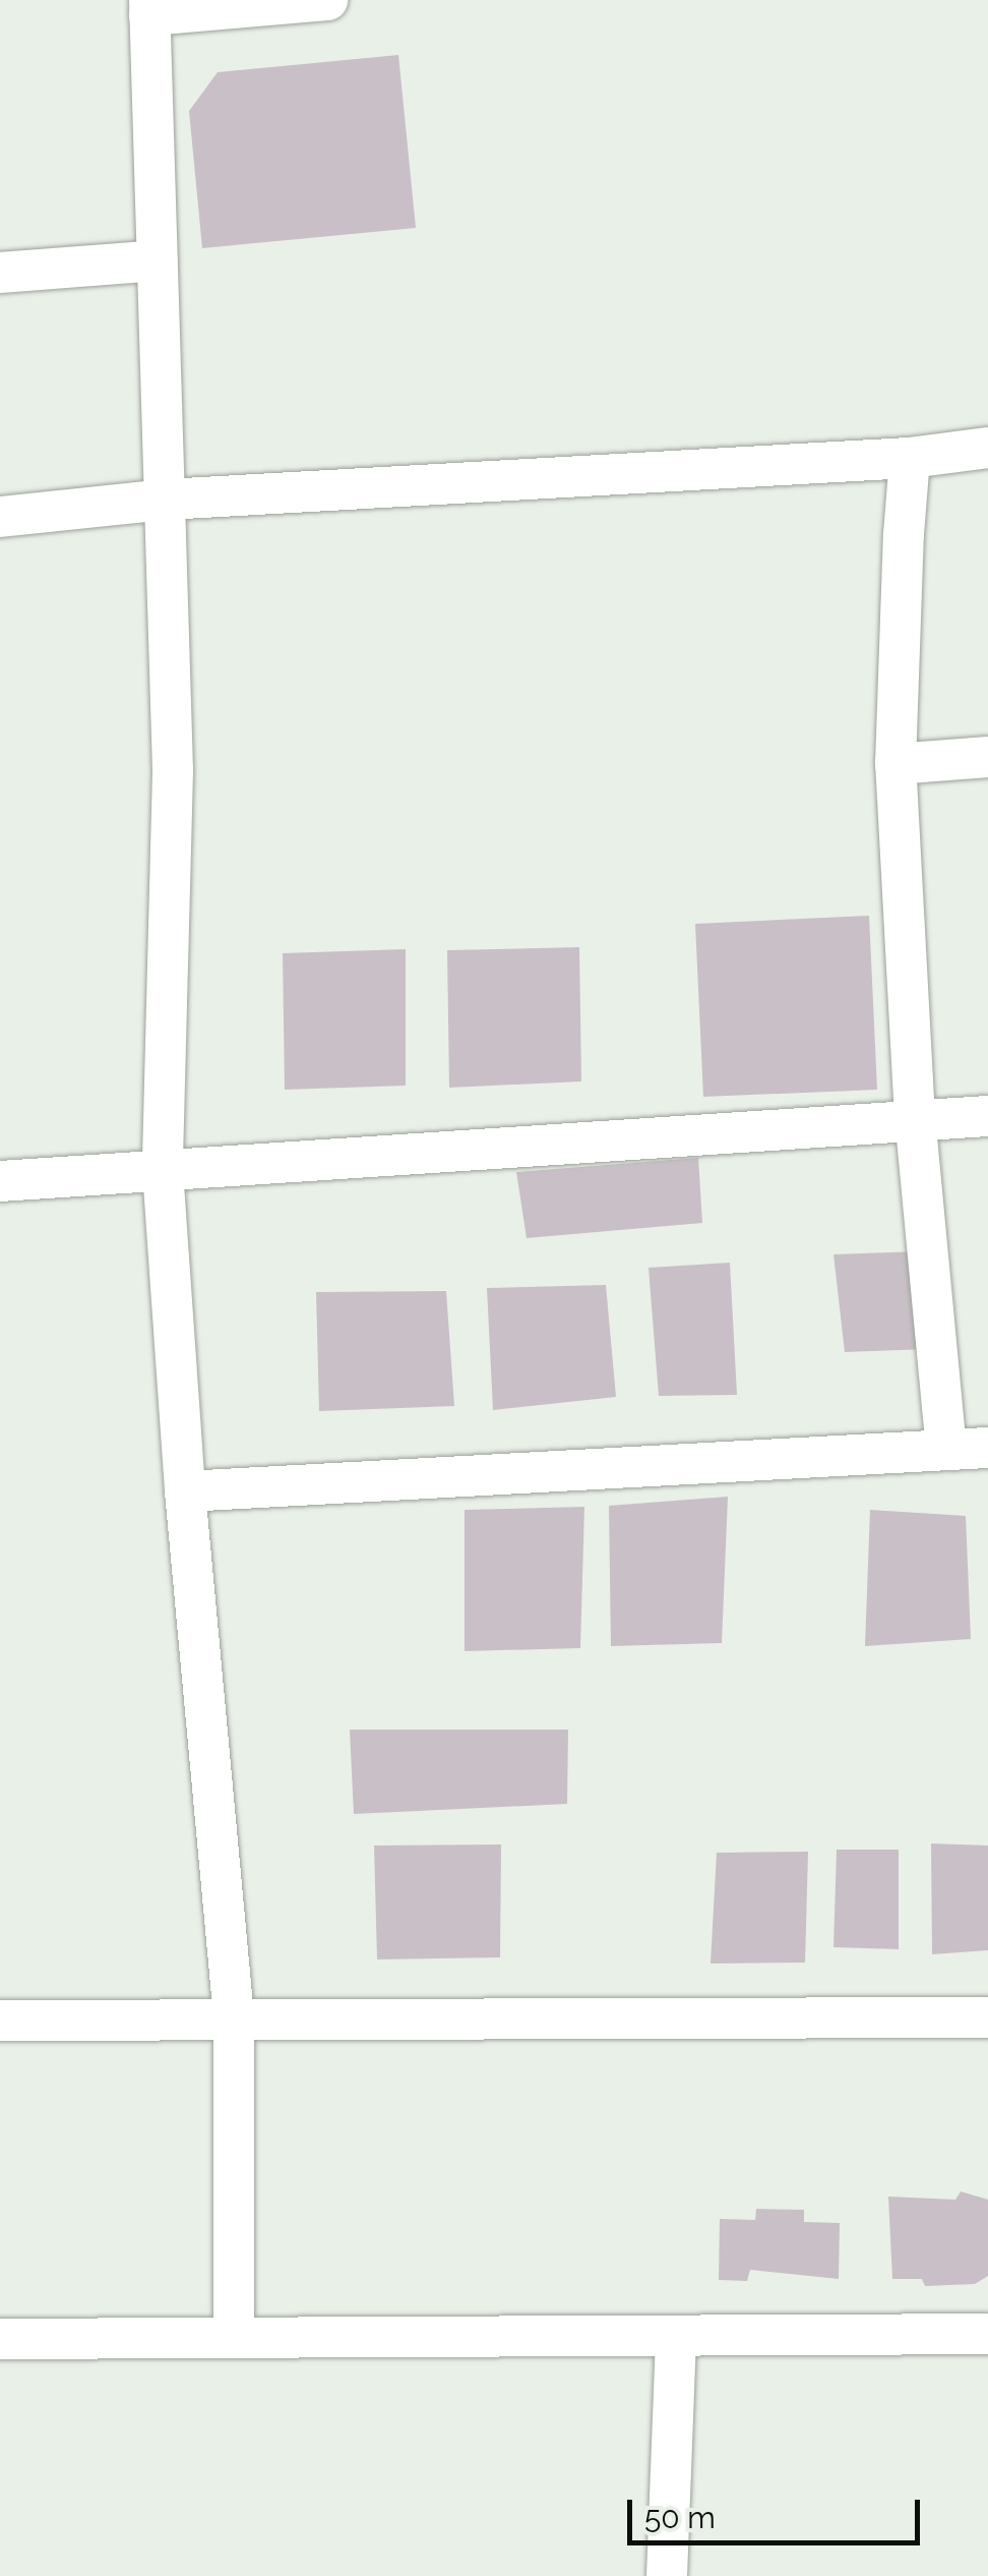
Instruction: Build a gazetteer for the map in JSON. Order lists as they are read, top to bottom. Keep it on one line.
{"scale_bar":"50 m"}
